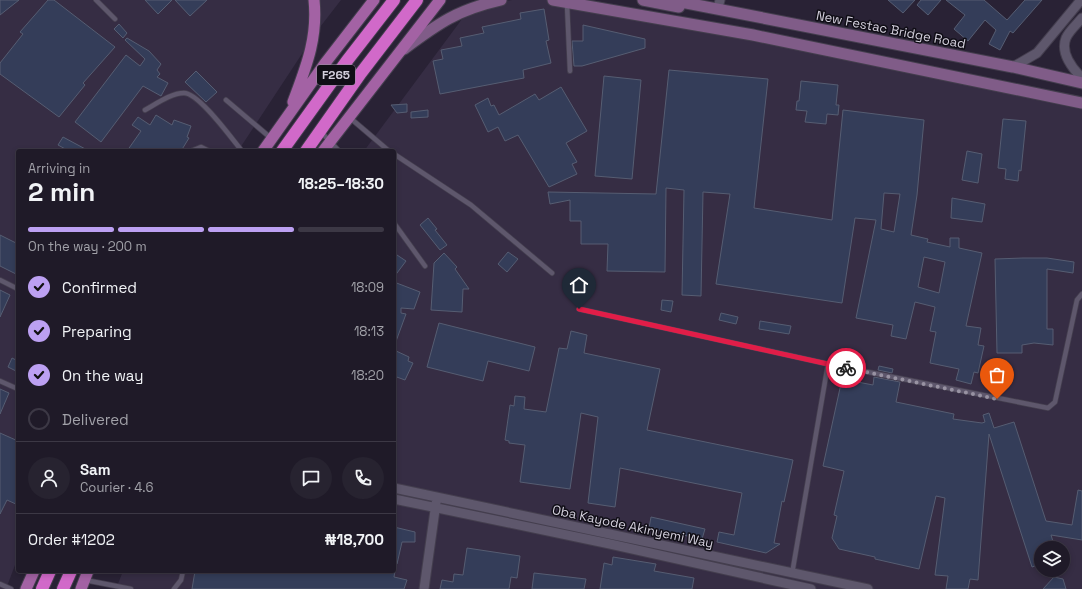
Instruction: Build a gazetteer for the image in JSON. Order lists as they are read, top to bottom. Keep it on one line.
{"streets":{"highway":["F265"],"main road":["New Festac Bridge Road"],"street":["Oba Kayode Akinyemi Way"]},"page":{"heading":["2 min","Arriving in","18:25–18:30"],"panel":["Sam","Courier · 4.6","Order #1202","₦18,700"],"bar":"On the way · 200 m","list":[["Confirmed","18:09"],["Preparing","18:13"],["On the way","18:20"],"Delivered"]}}
